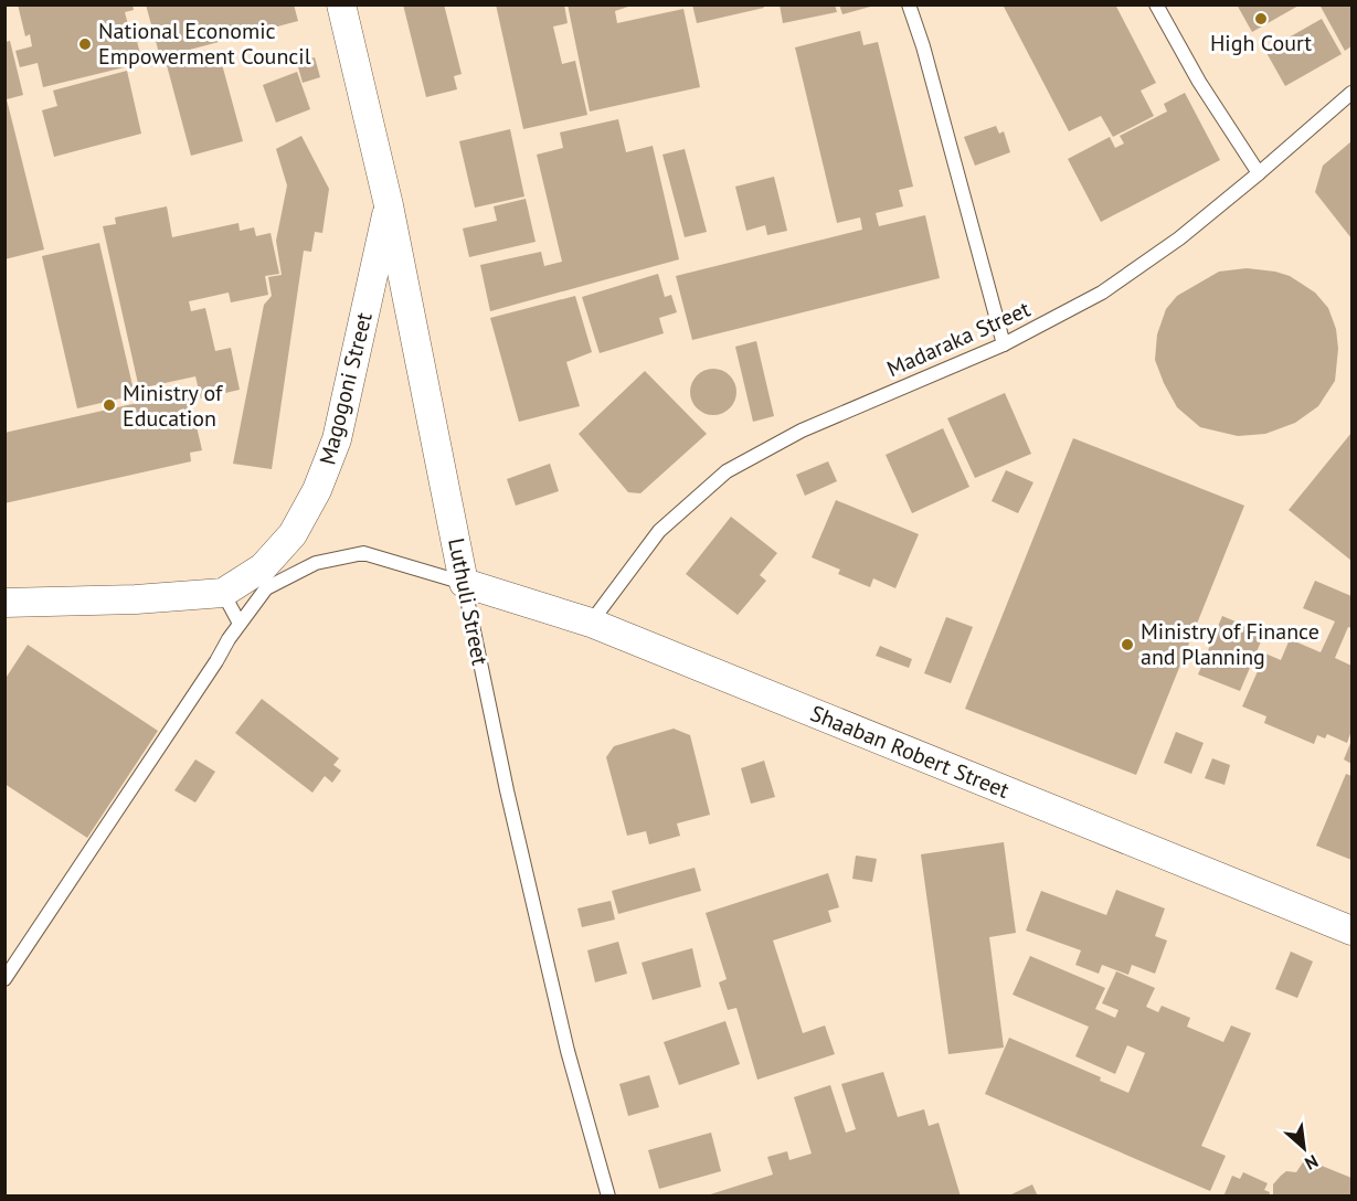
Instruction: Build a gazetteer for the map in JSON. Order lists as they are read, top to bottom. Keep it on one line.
{"streets":{"street":["Magogoni Street","Luthuli Street","Shaaban Robert Street"],"lane":["Madaraka Street"]},"crossings":[["Madaraka Street","Shaaban Robert Street"],["Magogoni Street","Luthuli Street"],["Luthuli Street","Shaaban Robert Street"]],"places":["High Court","National Economic Empowerment Council","Ministry of Education","Ministry of Finance and Planning"],"north":"bottom right"}
